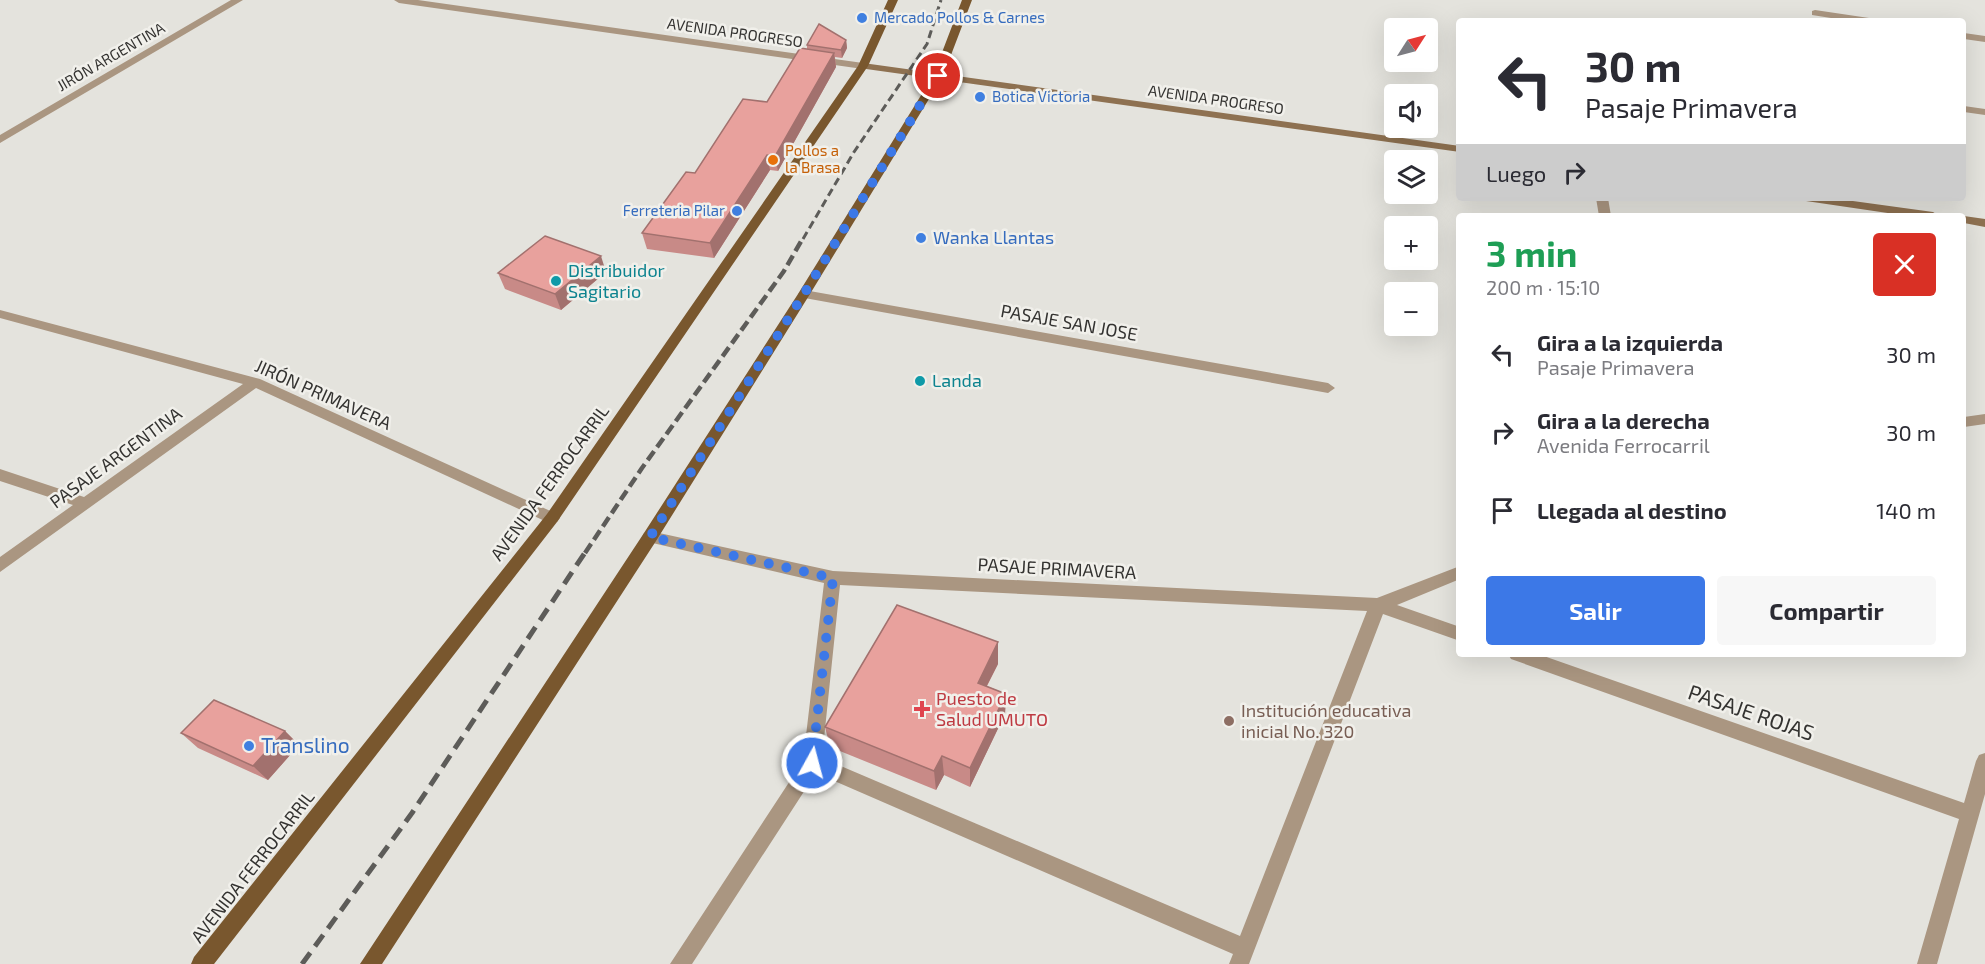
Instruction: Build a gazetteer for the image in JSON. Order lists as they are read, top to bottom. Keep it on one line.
{"streets":{"main road":["AVENIDA FERROCARRIL"],"street":["AVENIDA PROGRESO","JIRÓN ARGENTINA","PASAJE SAN JOSE","JIRÓN PRIMAVERA","PASAJE ARGENTINA","PASAJE PRIMAVERA","PASAJE ROJAS"]},"crossings":[["AVENIDA PROGRESO","AVENIDA FERROCARRIL"],["JIRÓN PRIMAVERA","PASAJE ARGENTINA"],["JIRÓN PRIMAVERA","AVENIDA FERROCARRIL"]],"places":{"other":["Mercado Pollos & Carnes","Botica Victoria","Pollos a la Brasa","Ferreteria Pilar","Wanka Llantas","Distribuidor Sagitario","Landa","Institución educativa inicial No. 320","Translino"],"health":["Puesto de Salud UMUTO"]},"north":"top right","page":{"map_buttons":["+","−"],"turn":["30 m","Pasaje Primavera"],"then":"Luego","heading":["3 min","200 m · 15:10"],"list":[{"name":"Gira a la izquierda","note":"Pasaje Primavera","value":"30 m"},{"name":"Gira a la derecha","note":"Avenida Ferrocarril","value":"30 m"},{"name":"Llegada al destino","value":"140 m"}],"buttons":["Salir","Compartir"]}}
